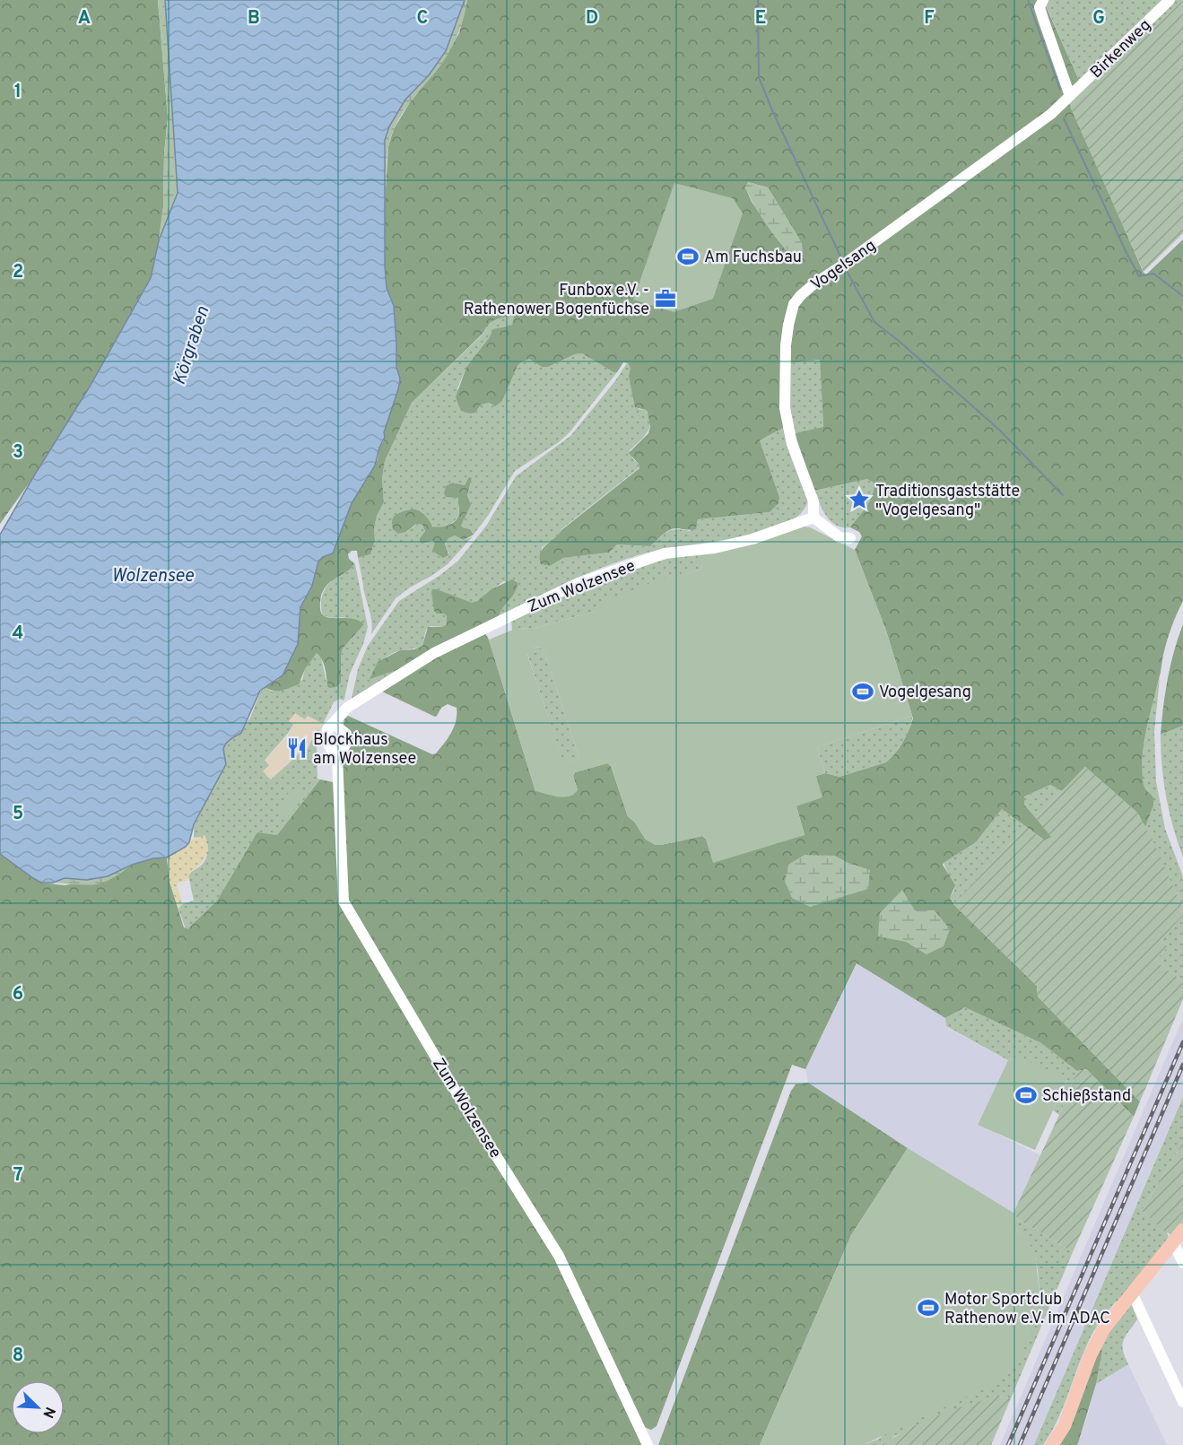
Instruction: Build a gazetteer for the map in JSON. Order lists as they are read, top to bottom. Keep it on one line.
{"streets":{"street":["Birkenweg","Vogelsang","Zum Wolzensee"]},"crossings":[["Birkenweg","Vogelsang"],["Vogelsang","Zum Wolzensee"]],"water":["Körgraben","Wolzensee"],"places":{"sports":["Am Fuchsbau","Vogelgesang","Schießstand","Motor Sportclub Rathenow e.V. im ADAC"],"office":["Funbox e.V. - Rathenower Bogenfüchse"],"place":["Traditionsgaststätte \"Vogelgesang\""],"restaurant":["Blockhaus am Wolzensee"]},"north":"bottom right","grid":{"columns":["A","B","C","D","E","F","G"],"rows":["1","2","3","4","5","6","7","8"]}}
